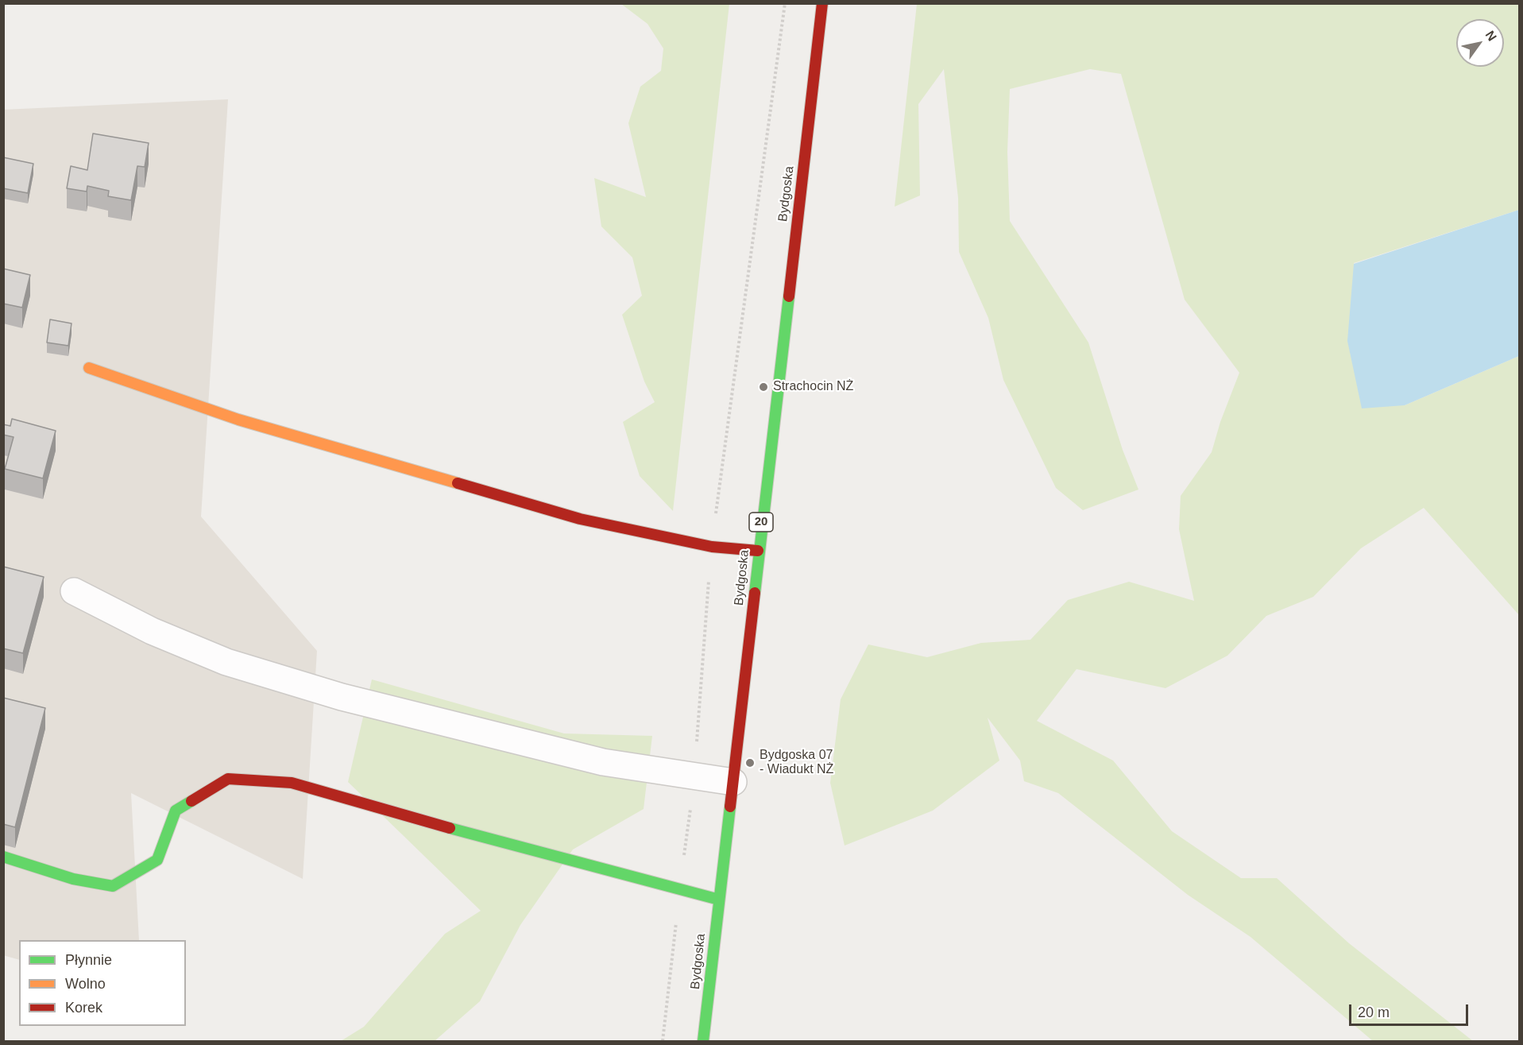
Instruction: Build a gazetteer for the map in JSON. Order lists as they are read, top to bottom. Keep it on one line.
{"streets":{"street":["Bydgoska","20"]},"places":["Strachocin NŻ","Bydgoska 07 - Wiadukt NŻ"],"legend":["Płynnie","Wolno","Korek"],"scale_bar":"20 m","north":"top right"}
